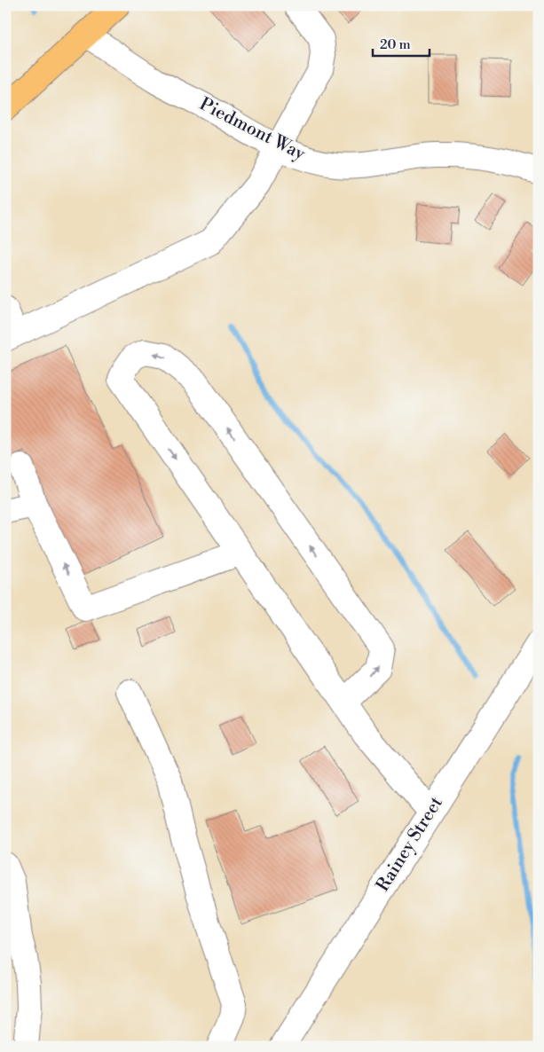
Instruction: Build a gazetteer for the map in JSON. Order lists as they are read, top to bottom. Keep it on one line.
{"streets":{"street":["Piedmont Way","Rainey Street"]},"scale_bar":"20 m"}
